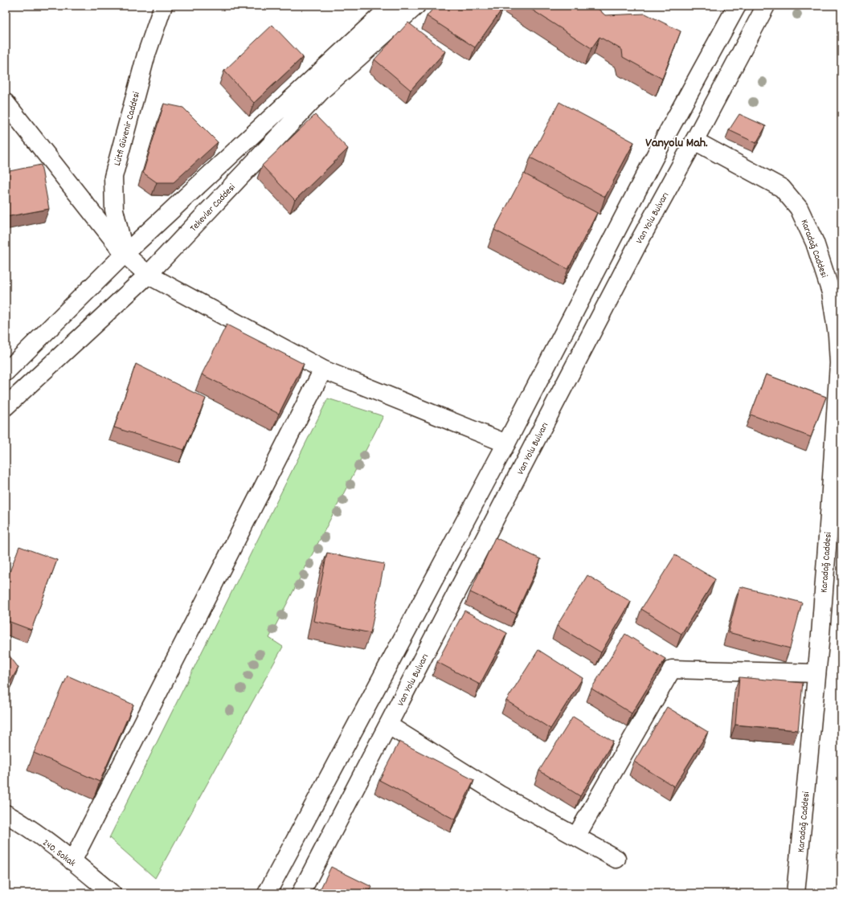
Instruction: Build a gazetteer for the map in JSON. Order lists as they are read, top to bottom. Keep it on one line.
{"streets":{"street":["Lütfi Güvenir Caddesi","Tekevler Caddesi","Van Yolu Bulvarı","Karadağ Caddesi","240. Sokak"]},"crossings":[["Van Yolu Bulvarı","Karadağ Caddesi"]],"districts":["Vanyolu Mah."]}
